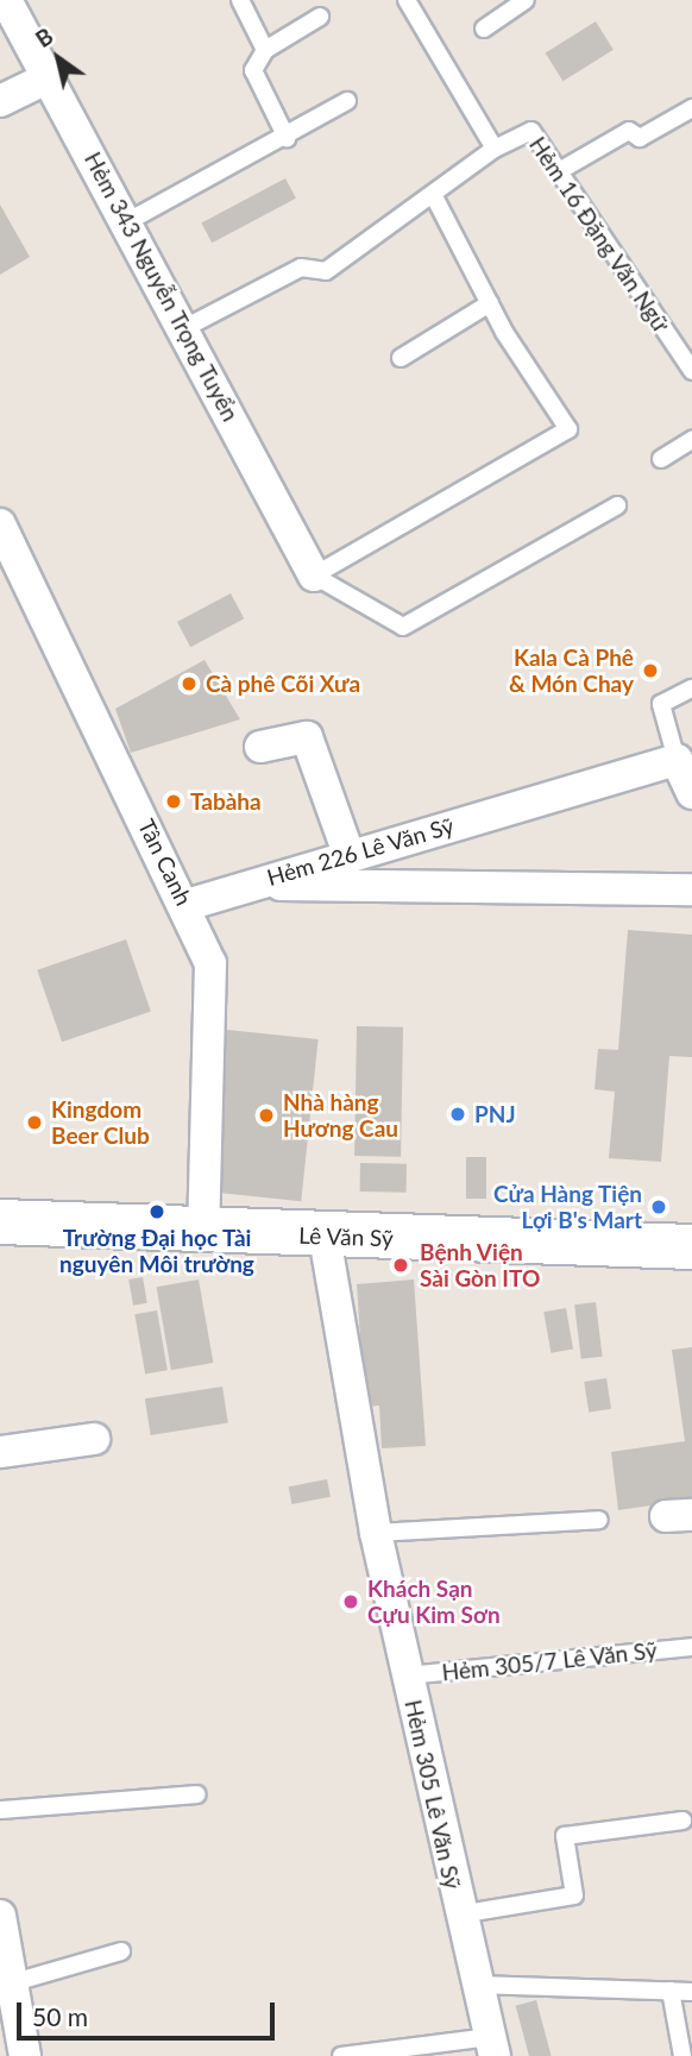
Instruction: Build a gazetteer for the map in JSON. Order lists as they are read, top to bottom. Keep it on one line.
{"streets":{"main road":["Lê Văn Sỹ"],"street":["Hẻm 343 Nguyễn Trọng Tuyển","Hẻm 226 Lê Văn Sỹ","Tân Canh","Hẻm 305 Lê Văn Sỹ"],"lane":["Hẻm 16 Đặng Văn Ngữ","Hẻm 305/7 Lê Văn Sỹ"]},"crossings":[["Tân Canh","Lê Văn Sỹ"],["Lê Văn Sỹ","Hẻm 305 Lê Văn Sỹ"],["Hẻm 305/7 Lê Văn Sỹ","Hẻm 305 Lê Văn Sỹ"]],"places":["Kala Cà Phê & Món Chay","Cà phê Cõi Xưa","Tabàha","PNJ","Nhà hàng Hương Cau","Kingdom Beer Club","Cửa Hàng Tiện Lợi B's Mart","Trường Đại học Tài nguyên Môi trường","Bệnh Viện Sài Gòn ITO","Khách Sạn Cựu Kim Sơn"],"scale_bar":"50 m","north":"top left"}
